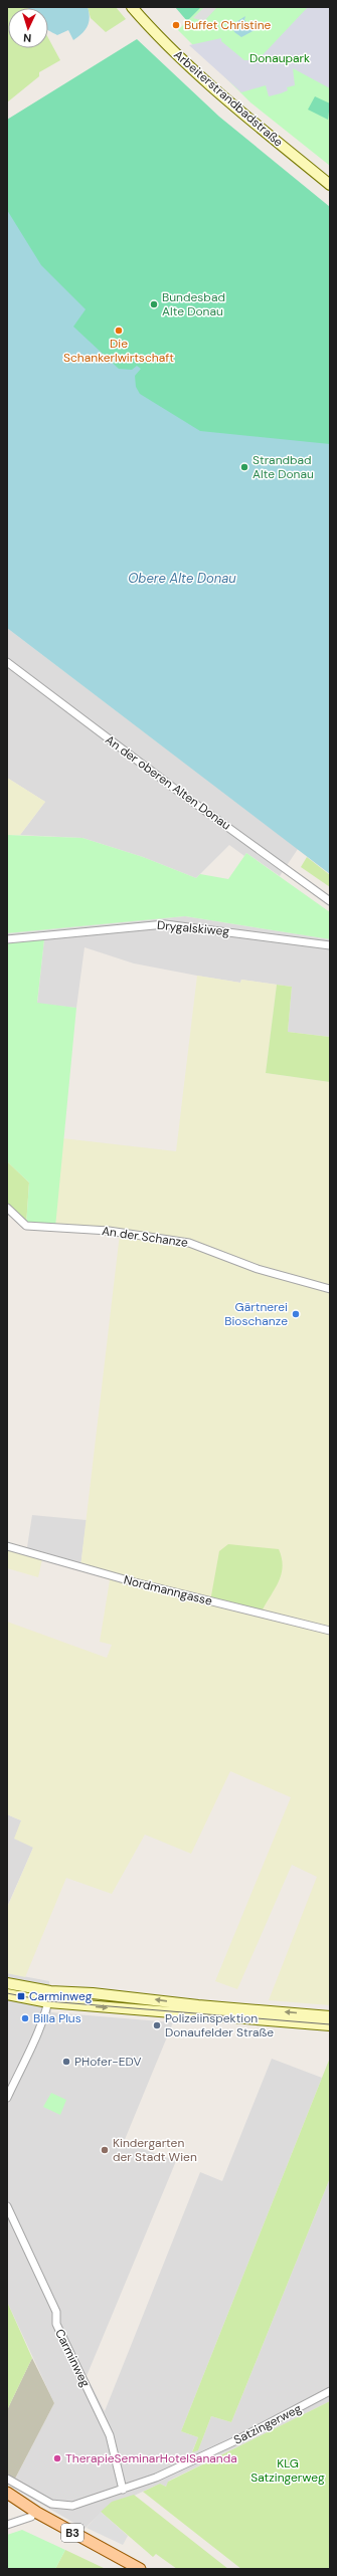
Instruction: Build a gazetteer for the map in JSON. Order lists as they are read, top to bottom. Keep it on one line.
{"streets":{"main road":["Arbeiterstrandbadstraße","B3"],"street":["An der oberen Alten Donau","Drygalskiweg","An der Schanze","Nordmanngasse","Carminweg","Satzingerweg"]},"crossings":[["Carminweg","Satzingerweg"]],"water":["Obere Alte Donau"],"parks":["Donaupark","KLG Satzingerweg"],"places":{"other":["Buffet Christine","Bundesbad Alte Donau","Die Schankerlwirtschaft","Strandbad Alte Donau","Gärtnerei Bioschanze","Billa Plus","Polizeiinspektion Donaufelder Straße","PHofer-EDV","Kindergarten der Stadt Wien","TherapieSeminarHotelSananda"],"transit":["Carminweg"]},"north":"bottom"}
